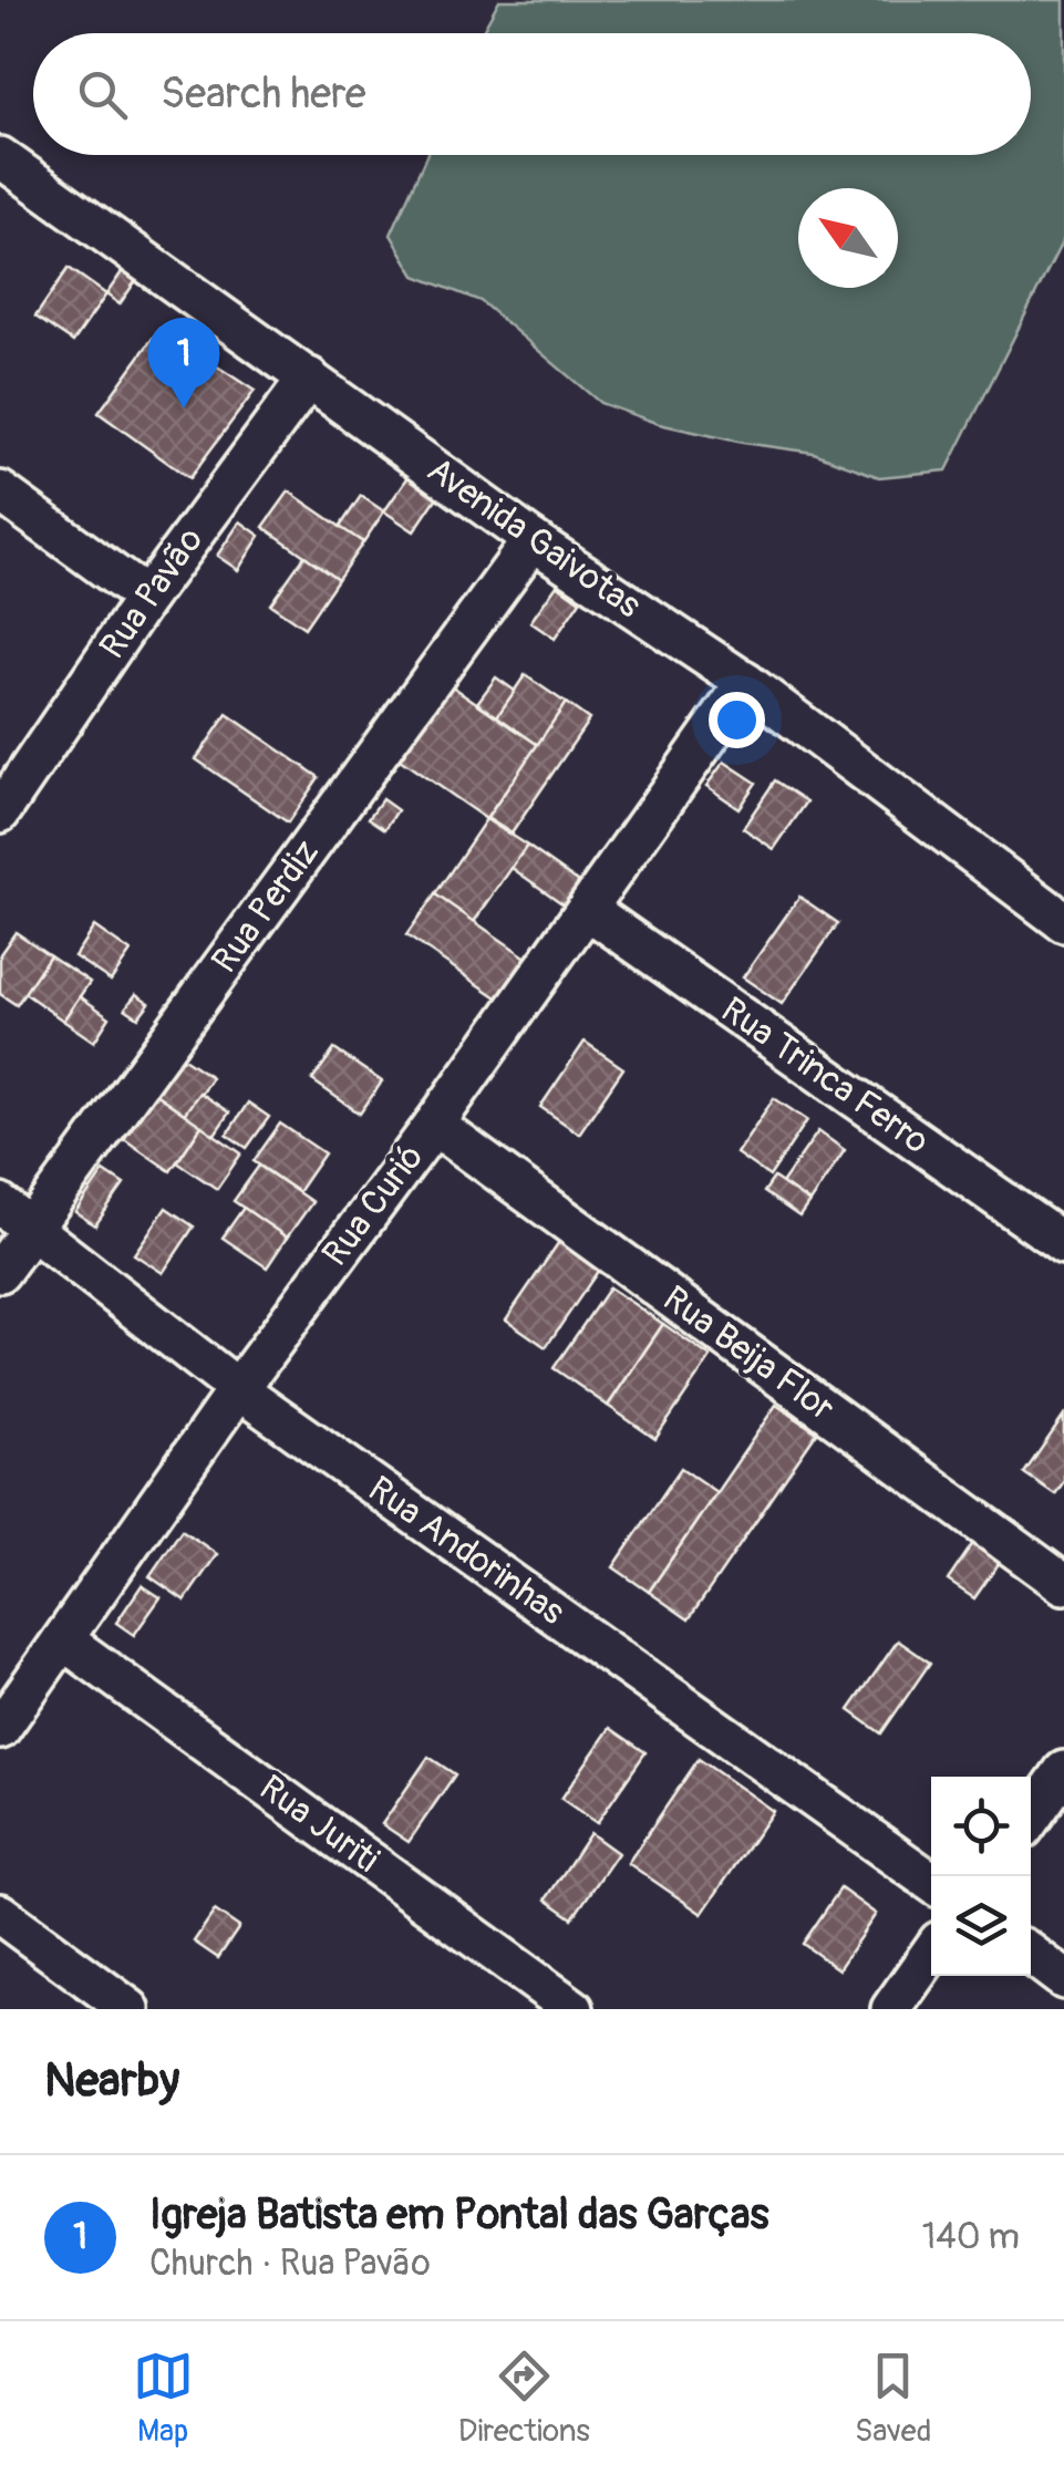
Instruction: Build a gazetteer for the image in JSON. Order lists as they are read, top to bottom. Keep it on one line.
{"streets":{"street":["Avenida Gaivotas","Rua Pavão","Rua Perdiz","Rua Trinca Ferro","Rua Curió","Rua Beija Flor","Rua Andorinhas","Rua Juriti"]},"crossings":[["Avenida Gaivotas","Rua Pavão"],["Avenida Gaivotas","Rua Perdiz"],["Avenida Gaivotas","Rua Curió"],["Rua Perdiz","Rua Andorinhas"],["Rua Trinca Ferro","Rua Curió"],["Rua Curió","Rua Beija Flor"],["Rua Curió","Rua Andorinhas"],["Rua Curió","Rua Juriti"]],"north":"top left","page":{"search":"Search here","pins":"1","heading":"Nearby","list":[{"mark":"1","name":"Igreja Batista em Pontal das Garças","note":"Church · Rua Pavão","value":"140 m"}],"nav":["Map","Directions","Saved"]}}
